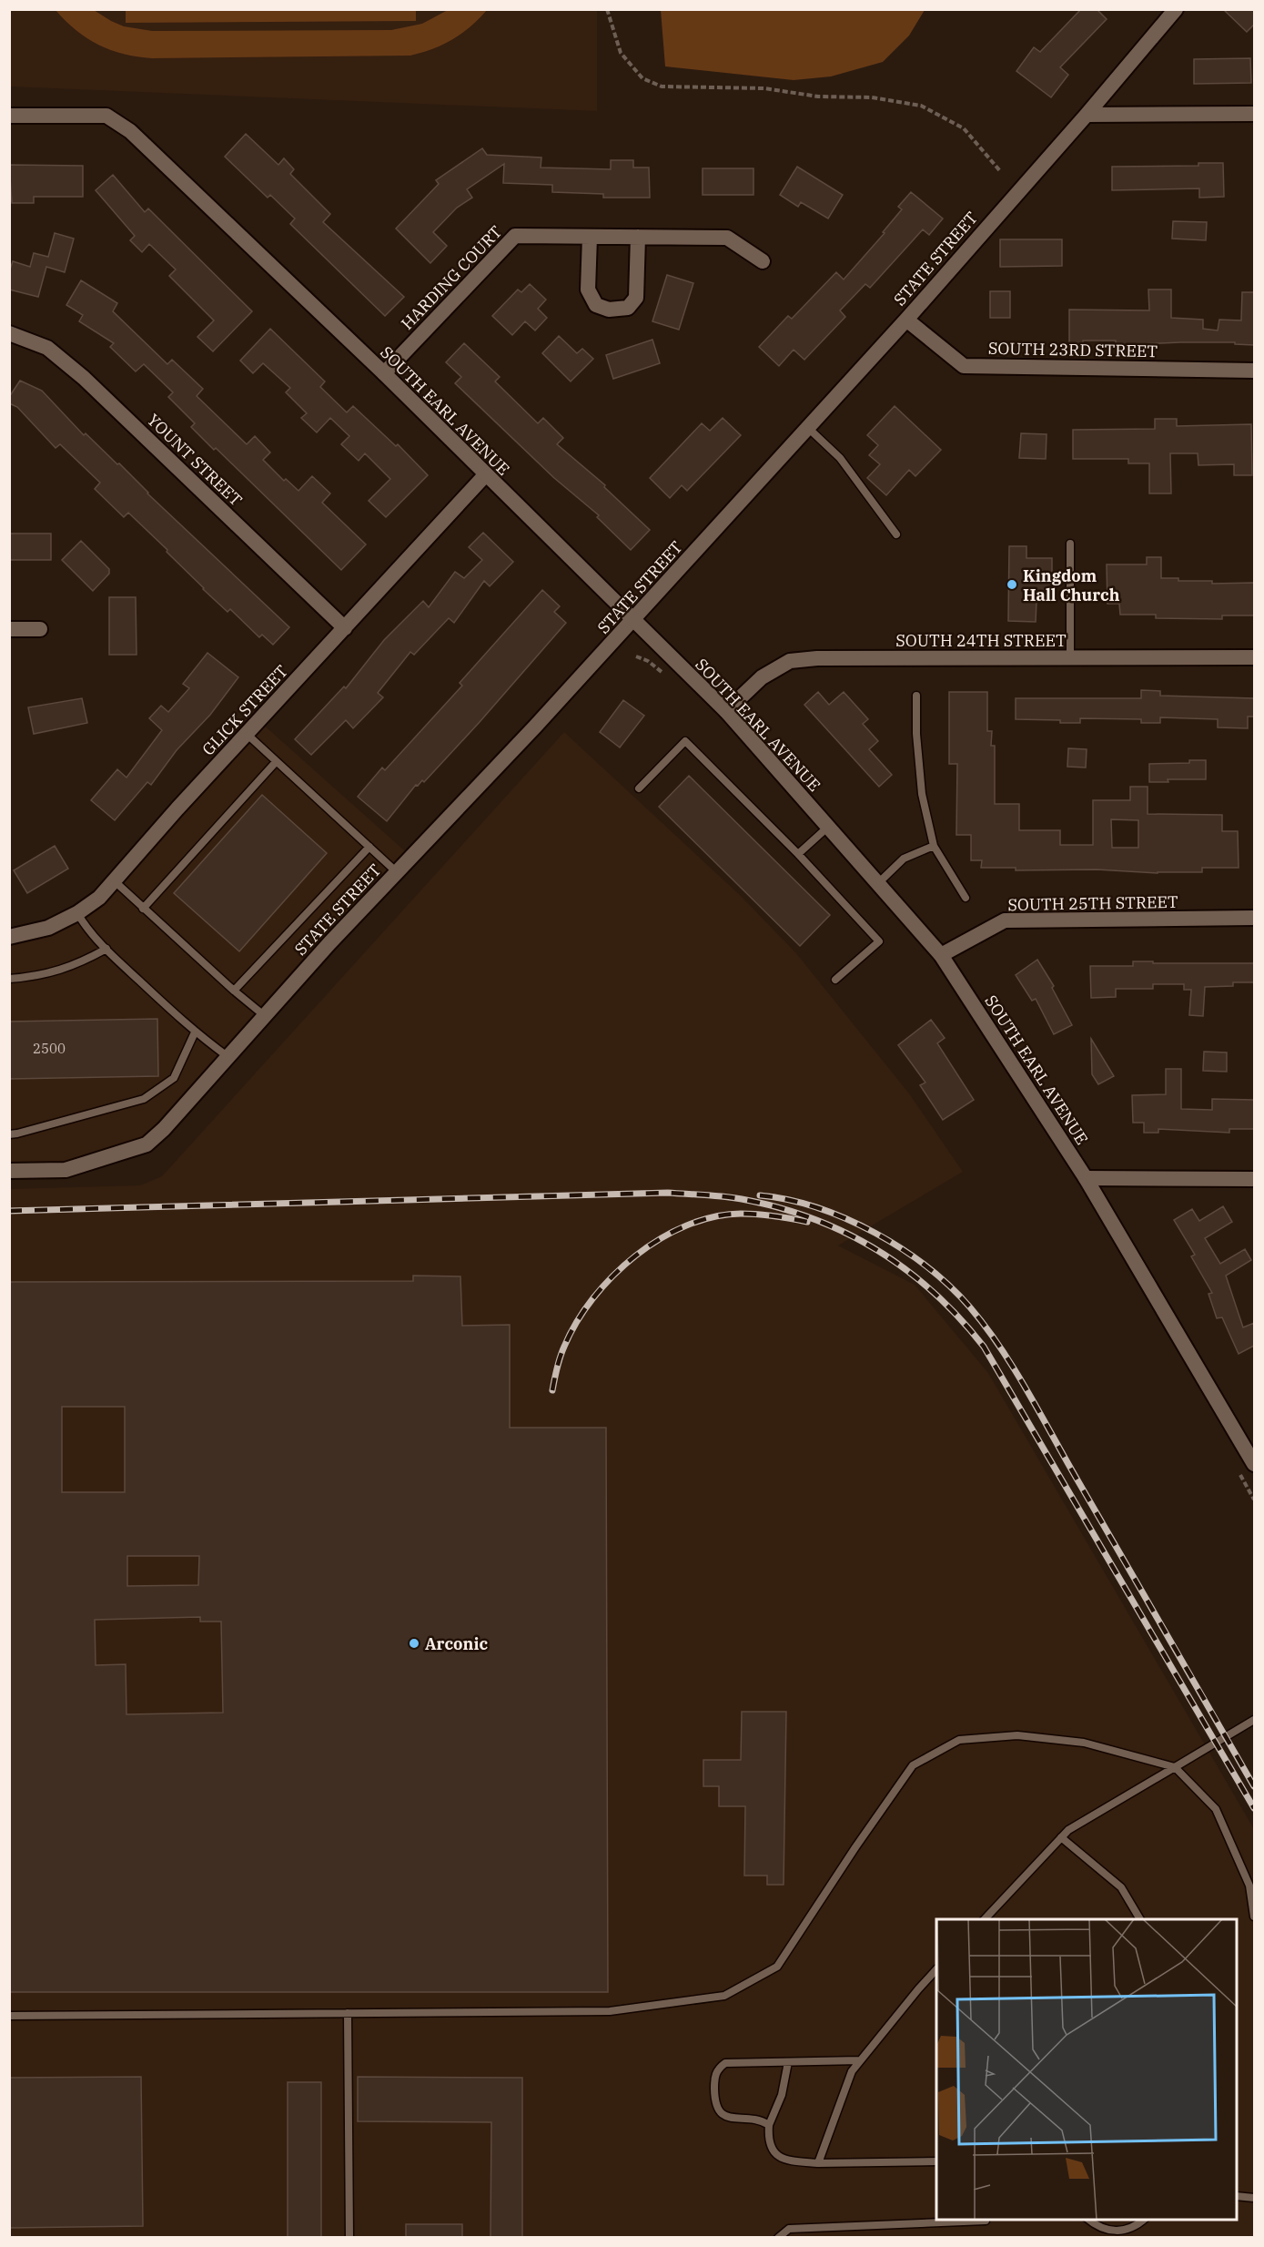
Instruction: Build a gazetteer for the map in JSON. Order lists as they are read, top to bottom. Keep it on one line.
{"streets":{"street":["STATE STREET","HARDING COURT","SOUTH 23RD STREET","SOUTH EARL AVENUE","YOUNT STREET","SOUTH 24TH STREET","GLICK STREET","SOUTH 25TH STREET"]},"crossings":[["STATE STREET","SOUTH 23RD STREET"],["STATE STREET","SOUTH EARL AVENUE"],["HARDING COURT","SOUTH EARL AVENUE"],["SOUTH EARL AVENUE","SOUTH 24TH STREET"],["SOUTH EARL AVENUE","GLICK STREET"],["SOUTH EARL AVENUE","SOUTH 25TH STREET"],["YOUNT STREET","GLICK STREET"]],"places":["Kingdom Hall Church","Arconic"],"house_numbers":["2500"]}
